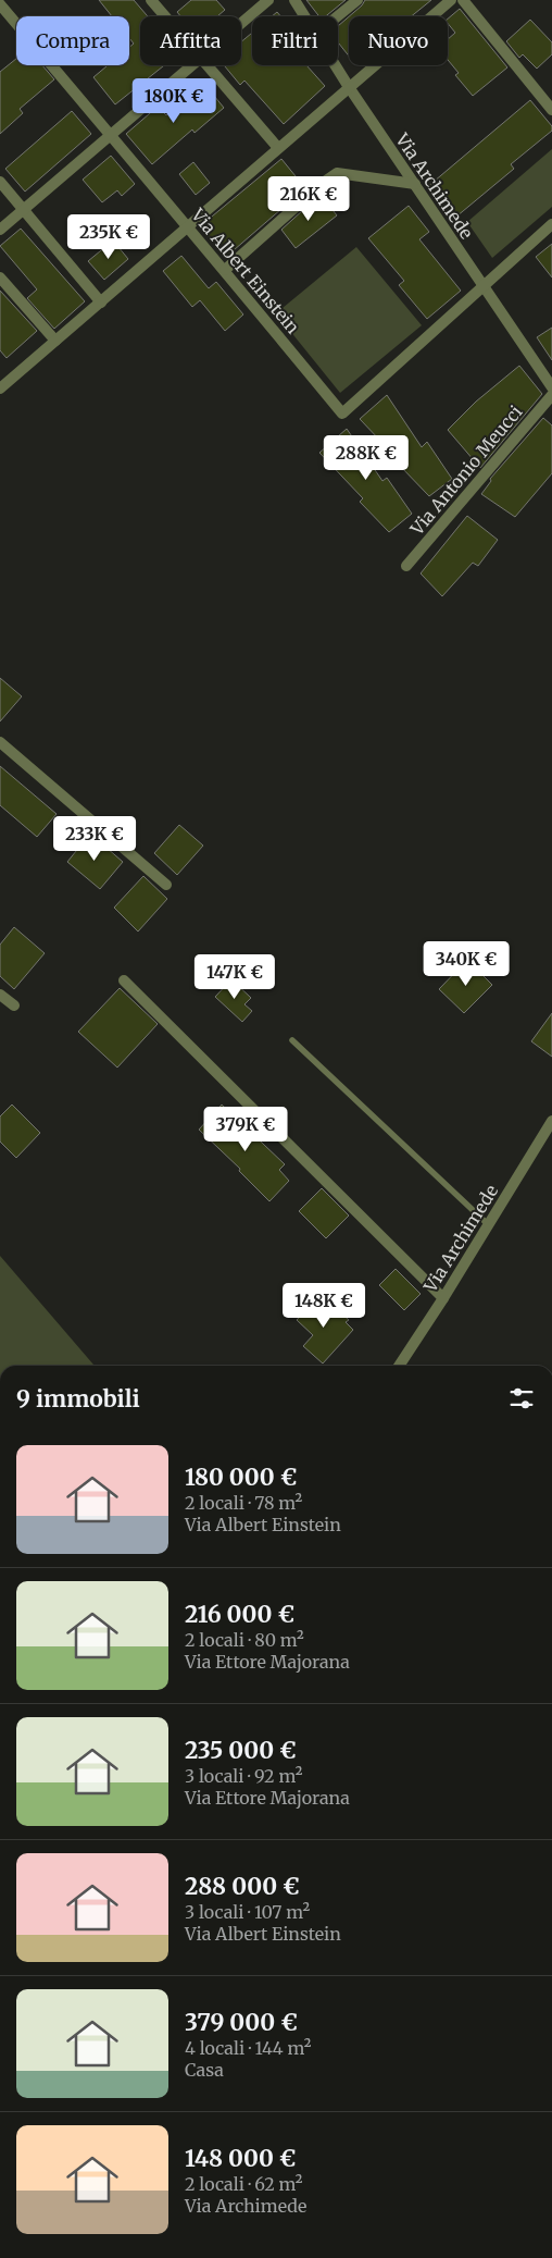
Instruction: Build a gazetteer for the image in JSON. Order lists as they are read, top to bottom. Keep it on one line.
{"streets":{"street":["Via Archimede","Via Albert Einstein","Via Antonio Meucci"]},"crossings":[["Via Archimede","Via Albert Einstein"]],"page":{"chip":["Compra","Affitta","Filtri","Nuovo"],"price":["180K €","216K €","235K €","288K €","233K €","340K €","147K €","379K €","148K €"],"heading":"9 immobili","list":[{"name":"180 000 €","note":"2 locali · 78 m² · Via Albert Einstein"},{"name":"216 000 €","note":"2 locali · 80 m² · Via Ettore Majorana"},{"name":"235 000 €","note":"3 locali · 92 m² · Via Ettore Majorana"},{"name":"288 000 €","note":"3 locali · 107 m² · Via Albert Einstein"},{"name":"379 000 €","note":"4 locali · 144 m² · Casa"},{"name":"148 000 €","note":"2 locali · 62 m² · Via Archimede"}]}}
